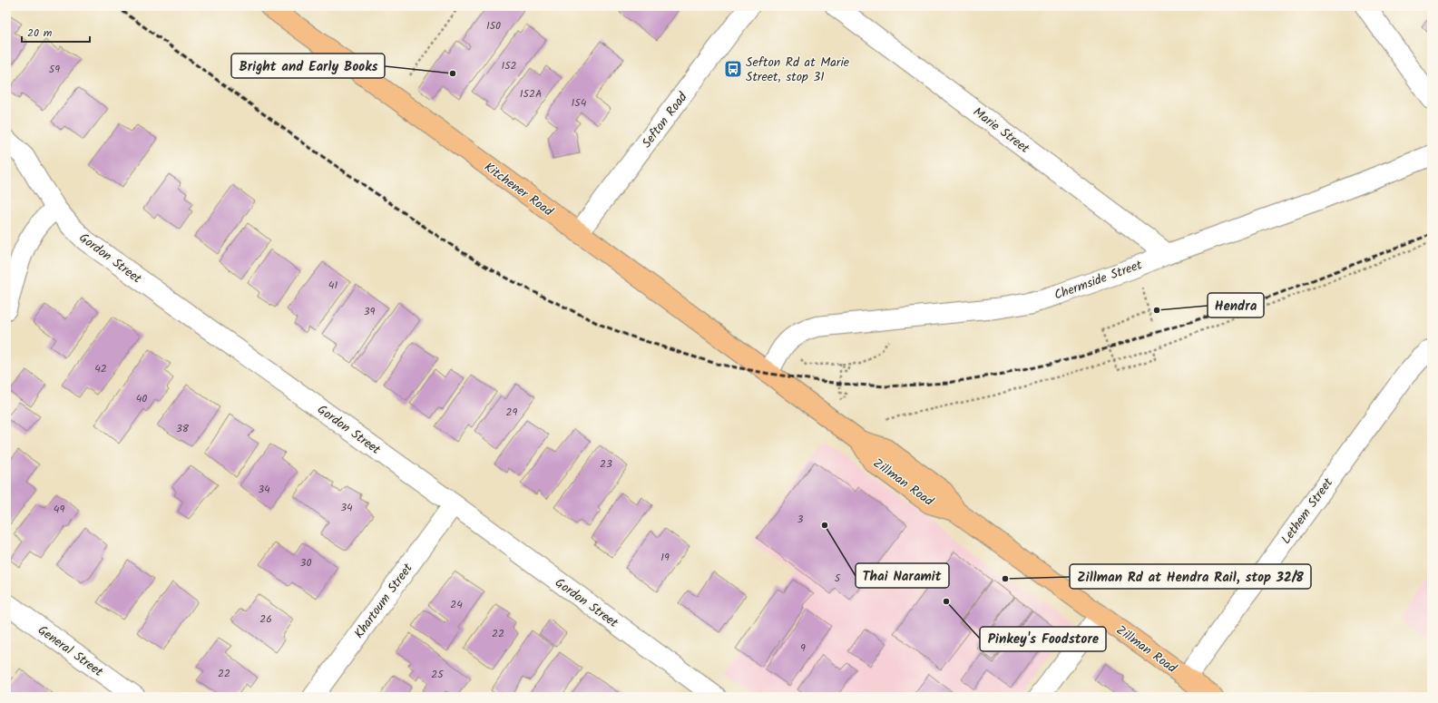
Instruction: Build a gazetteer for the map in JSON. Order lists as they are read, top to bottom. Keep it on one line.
{"streets":{"main road":["Kitchener Road","Zillman Road"],"street":["Sefton Road","Marie Street","Gordon Street","Chermside Street","Lethem Street","Khartoum Street","General Street"]},"crossings":[["Sefton Road","Kitchener Road"],["Marie Street","Chermside Street"],["Kitchener Road","Chermside Street"],["Kitchener Road","Zillman Road"],["Gordon Street","Khartoum Street"],["Chermside Street","Zillman Road"],["Zillman Road","Lethem Street"]],"places":{"bus stop":["Sefton Rd at Marie Street, stop 31"],"other":["Bright and Early Books","Hendra","Thai Naramit","Zillman Rd at Hendra Rail, stop 32/8","Pinkey's Foodstore"]},"house_numbers":["150","152","59","152A","154","41","39","42","40","29","38","23","34","34","49","3","19","30","5","24","26","22","9","22","25"],"scale_bar":"20 m"}
